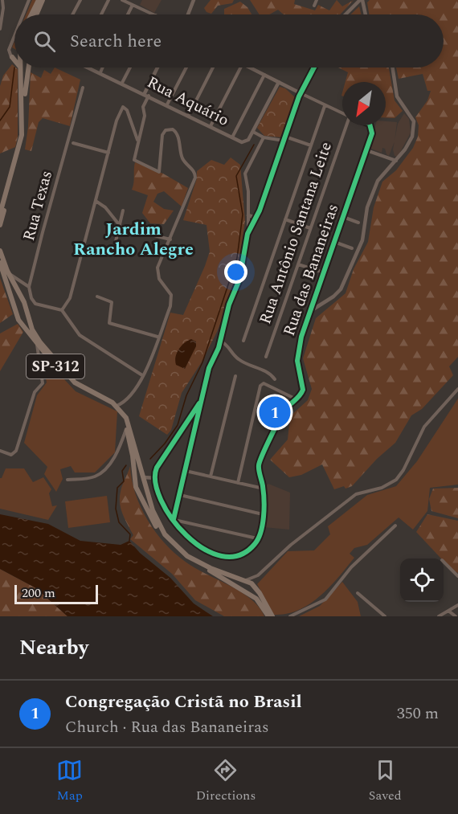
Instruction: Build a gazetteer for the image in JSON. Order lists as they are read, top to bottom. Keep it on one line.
{"streets":{"main road":["SP-312"],"street":["Rua Aquário","Rua Texas","Rua Antônio Santana Leite","Rua das Bananeiras"]},"districts":["Jardim Rancho Alegre"],"scale_bar":"200 m","north":"bottom left","page":{"search":"Search here","pins":"1","scale":"200 m","heading":"Nearby","list":[{"mark":"1","name":"Congregação Cristã no Brasil","note":"Church · Rua das Bananeiras","value":"350 m"}],"nav":["Map","Directions","Saved"]}}
